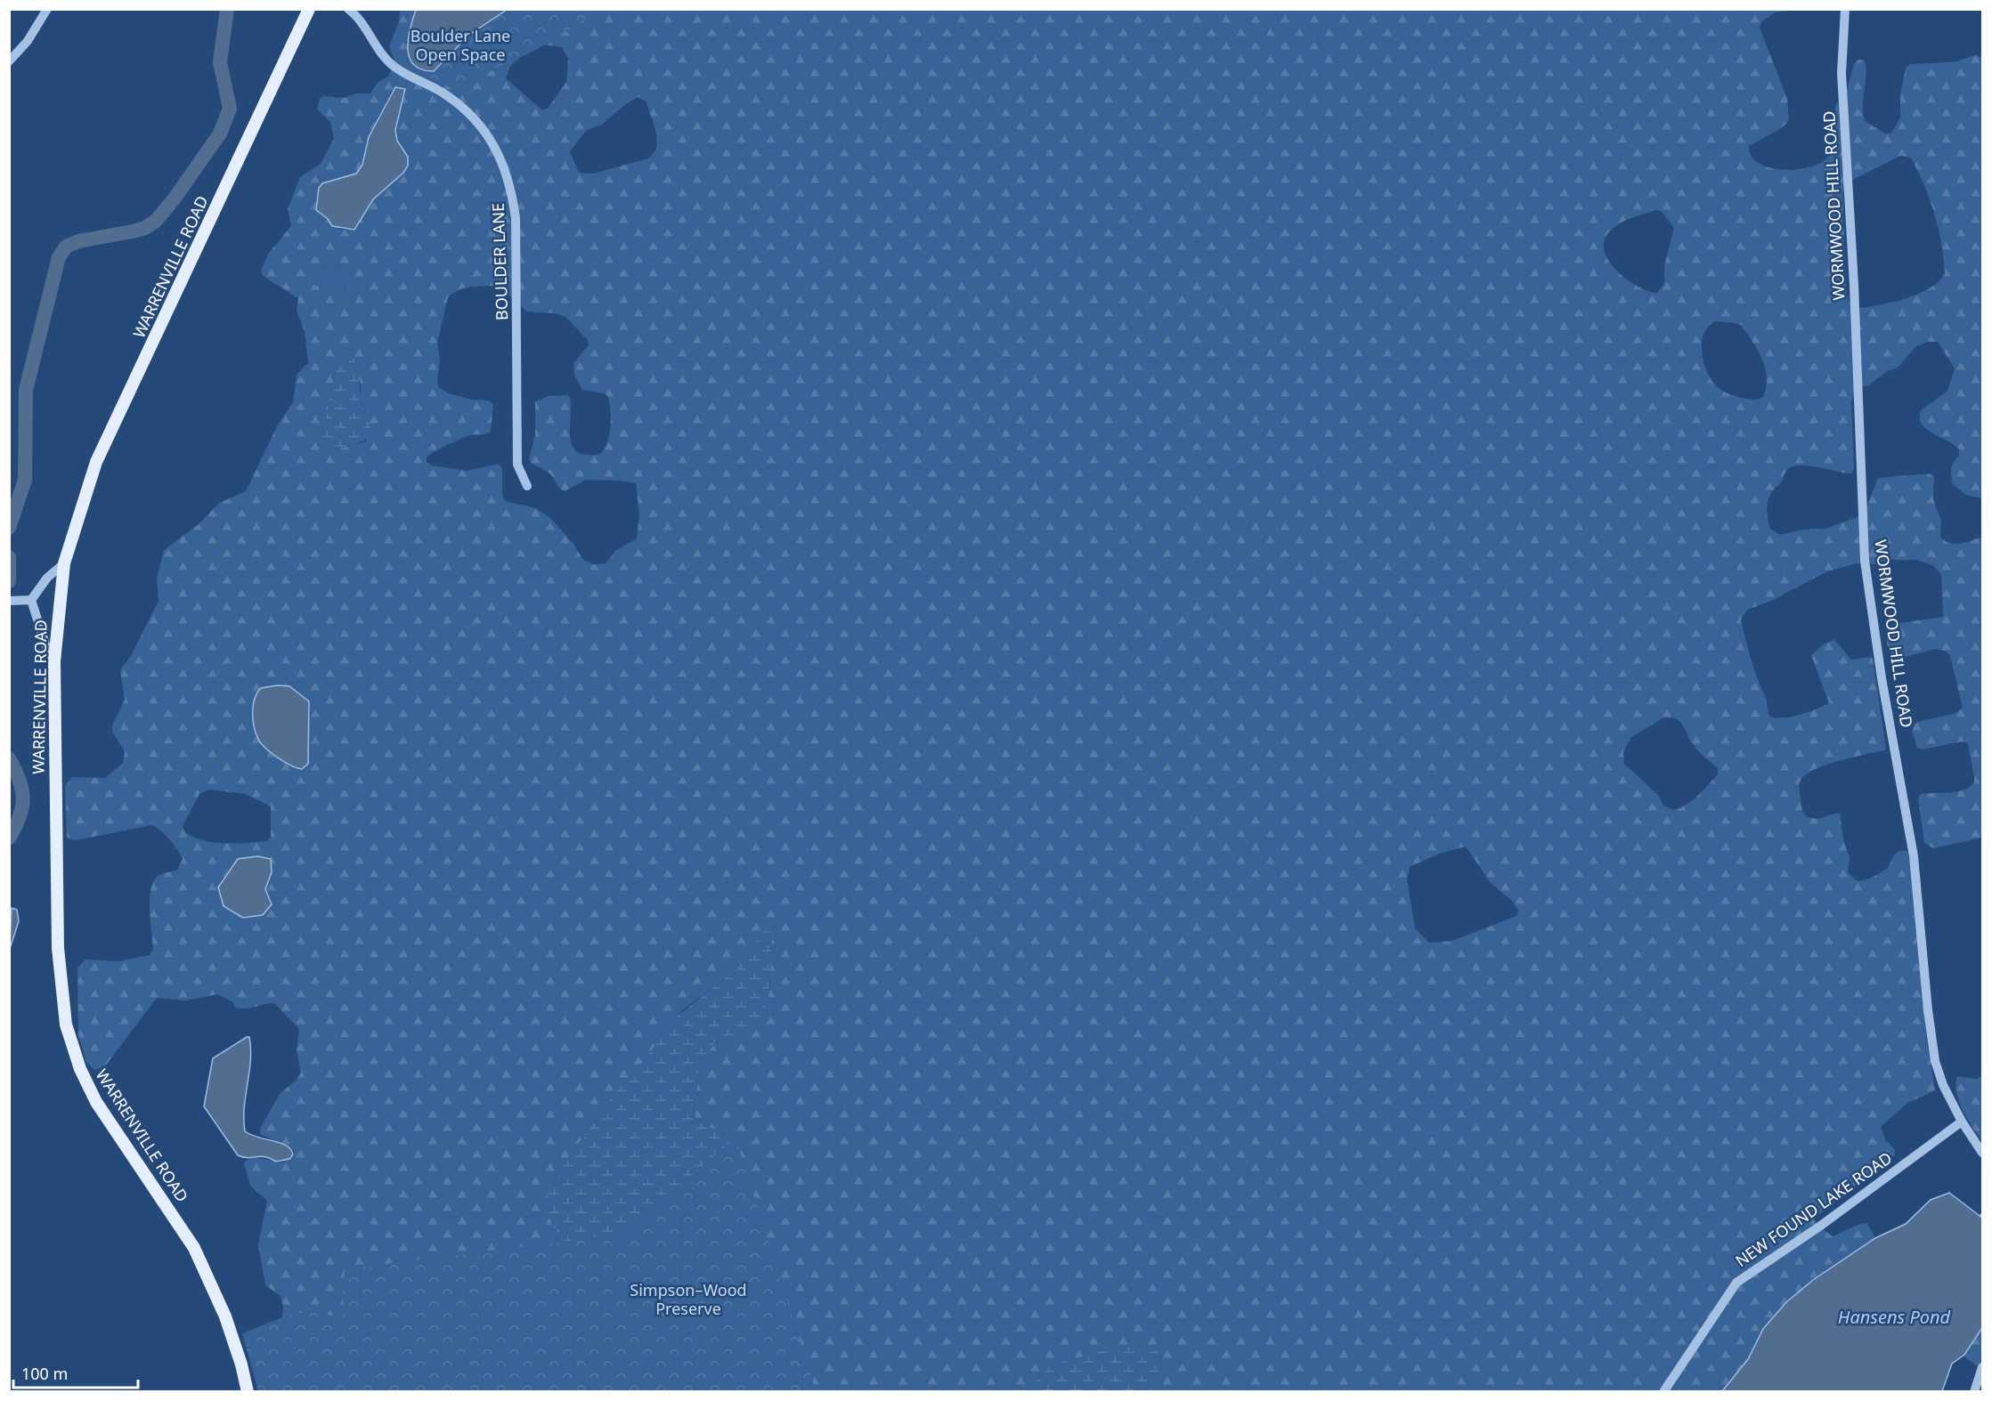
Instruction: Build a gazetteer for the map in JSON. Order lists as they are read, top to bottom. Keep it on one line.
{"streets":{"main road":["WARRENVILLE ROAD"],"street":["WORMWOOD HILL ROAD","BOULDER LANE","NEW FOUND LAKE ROAD"]},"crossings":[["WORMWOOD HILL ROAD","NEW FOUND LAKE ROAD"]],"water":["Hansens Pond"],"parks":["Boulder Lane Open Space","Simpson–Wood Preserve"],"scale_bar":"100 m"}
